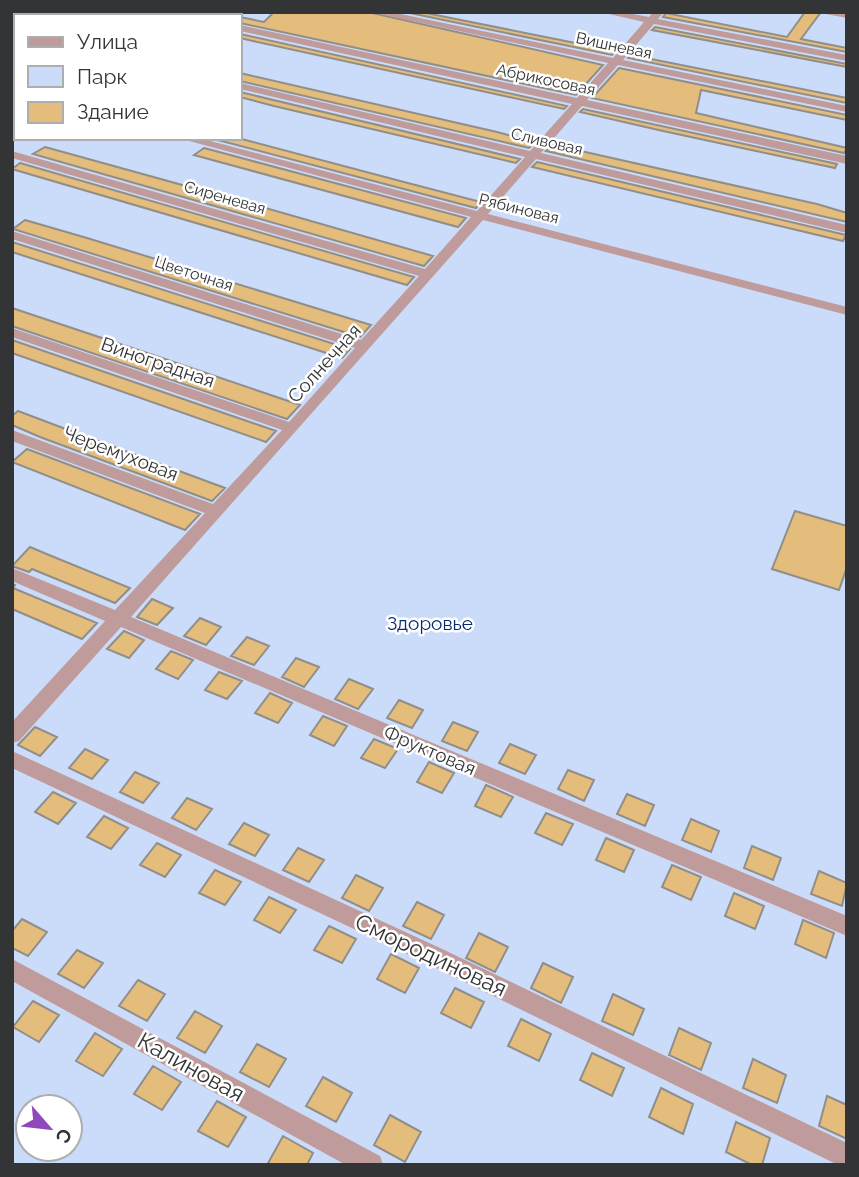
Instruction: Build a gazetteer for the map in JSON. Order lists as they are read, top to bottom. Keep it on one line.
{"streets":{"street":["Вишневая","Абрикосовая","Сливовая","Сиреневая","Рябиновая","Цветочная","Виноградная","Солнечная","Черемуховая","Фруктовая","Смородиновая","Калиновая"]},"crossings":[["Вишневая","Солнечная"],["Абрикосовая","Солнечная"],["Сливовая","Солнечная"],["Сиреневая","Солнечная"],["Рябиновая","Солнечная"],["Цветочная","Солнечная"],["Виноградная","Солнечная"],["Солнечная","Черемуховая"],["Солнечная","Фруктовая"]],"parks":["Здоровье"],"legend":["Улица","Парк","Здание"],"north":"bottom right"}
